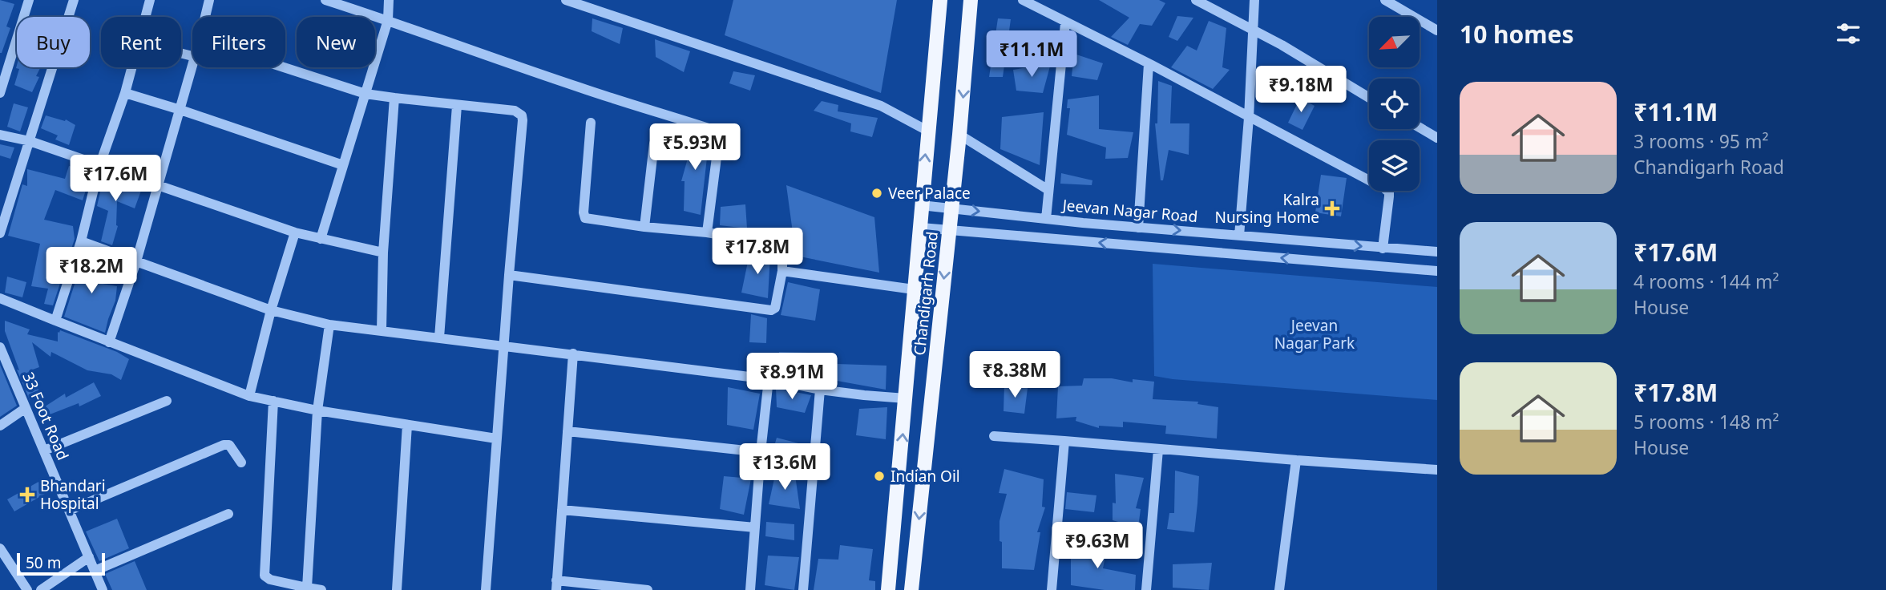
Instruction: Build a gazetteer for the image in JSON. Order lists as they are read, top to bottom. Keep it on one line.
{"streets":{"main road":["Chandigarh Road"],"street":["Jeevan Nagar Road","33 Foot Road"]},"crossings":[["Jeevan Nagar Road","Chandigarh Road"]],"parks":["Jeevan Nagar Park"],"places":{"other":["Veer Palace","Indian Oil"],"health":["Kalra Nursing Home","Bhandari Hospital"]},"scale_bar":"50 m","north":"bottom left","page":{"heading":"10 homes","chip":["Buy","Rent","Filters","New"],"price":["₹11.1M","₹9.18M","₹5.93M","₹17.6M","₹17.8M","₹18.2M","₹8.38M","₹8.91M","₹13.6M","₹9.63M"],"list":[{"name":"₹11.1M","note":"3 rooms · 95 m² · Chandigarh Road"},{"name":"₹17.6M","note":"4 rooms · 144 m² · House"},{"name":"₹17.8M","note":"5 rooms · 148 m² · House"}],"scale":"50 m"}}
